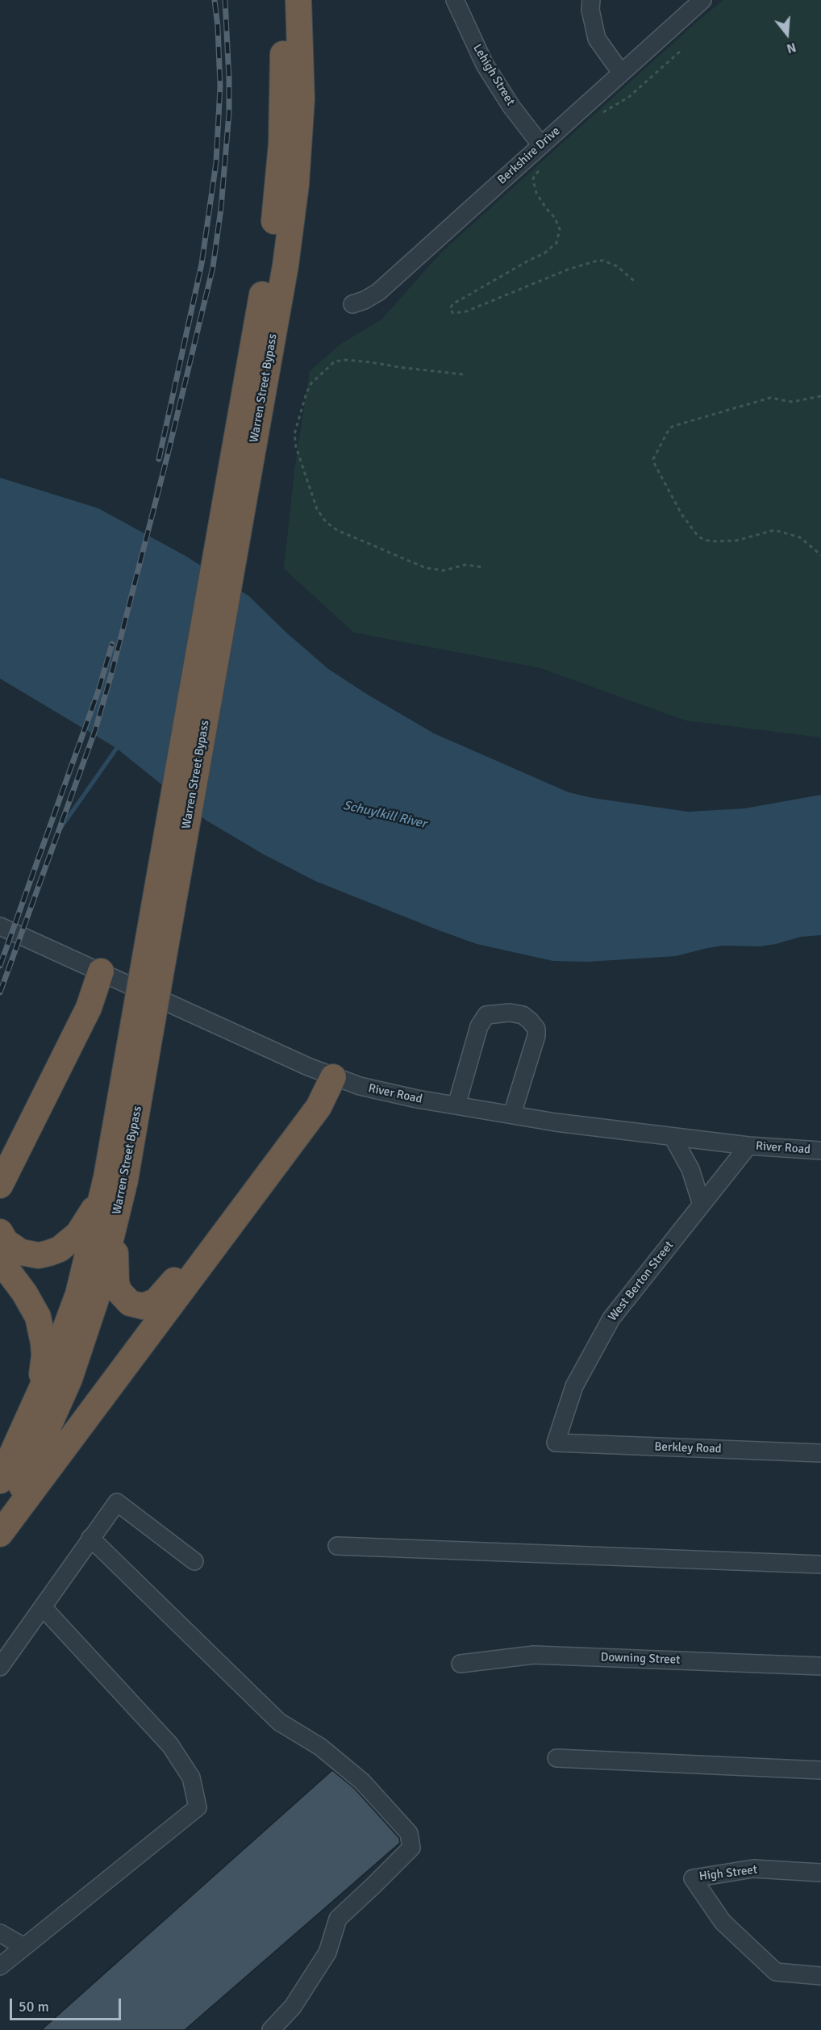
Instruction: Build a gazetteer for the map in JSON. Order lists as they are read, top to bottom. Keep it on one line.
{"streets":{"highway":["Warren Street Bypass"],"street":["Lehigh Street","Berkshire Drive","River Road","West Berton Street","Berkley Road","Downing Street","High Street"]},"crossings":[["Lehigh Street","Berkshire Drive"],["River Road","West Berton Street"],["West Berton Street","Berkley Road"]],"water":["Schuylkill River"],"scale_bar":"50 m","north":"bottom"}
